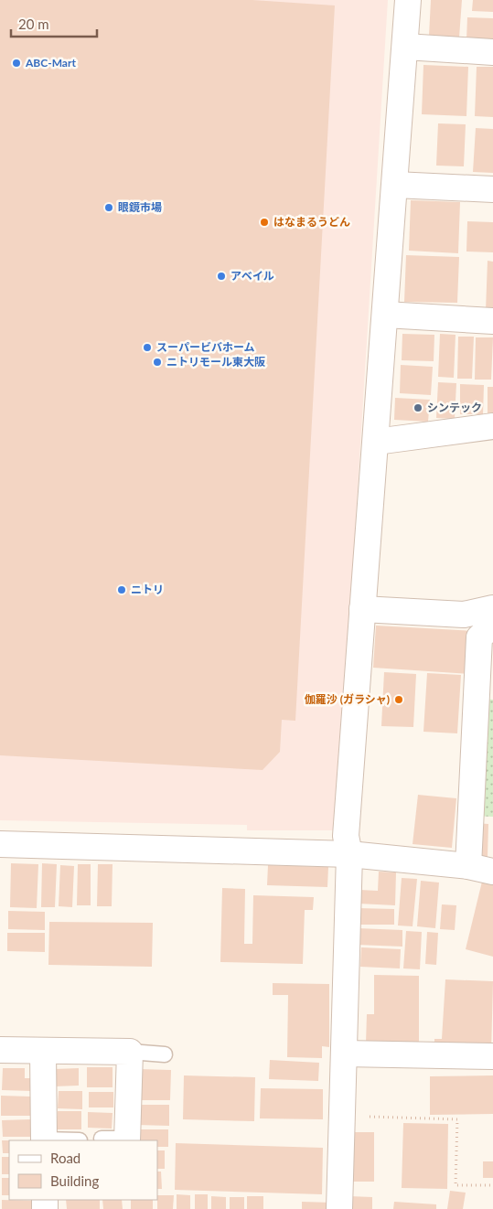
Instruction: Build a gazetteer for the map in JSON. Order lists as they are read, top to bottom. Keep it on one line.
{"places":["ABC-Mart","眼鏡市場","はなまるうどん","アベイル","スーパービバホーム","ニトリモール東大阪","シンテック","ニトリ","伽羅沙 (ガラシャ)"],"legend":["Road","Building"],"scale_bar":"20 m"}
